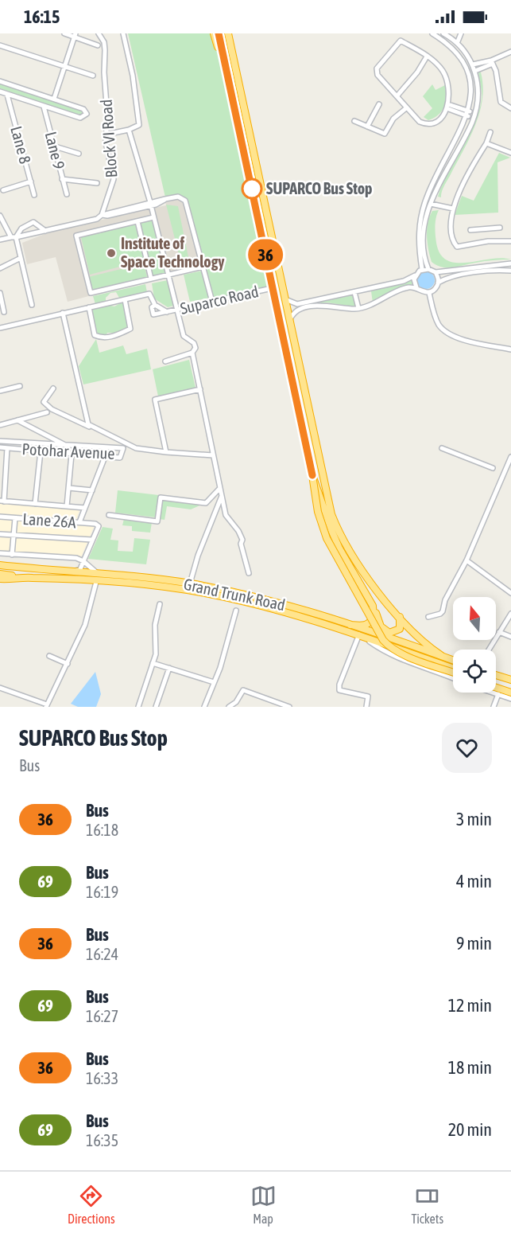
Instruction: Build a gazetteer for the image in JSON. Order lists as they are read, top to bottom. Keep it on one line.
{"streets":{"highway":["Grand Trunk Road"],"street":["Block VI Road","Lane 8","Lane 9","Suparco Road","Potohar Avenue","Lane 26A"]},"crossings":[["Block VI Road","Suparco Road"]],"places":["SUPARCO Bus Stop","Institute of Space Technology"],"lines":["bus line 36"],"north":"top","page":{"status":"16:15","on_map":"36","heading":["SUPARCO Bus Stop","Bus"],"list":[{"mark":"36","name":"Bus","note":"16:18","value":"3 min"},{"mark":"69","name":"Bus","note":"16:19","value":"4 min"},{"mark":"36","name":"Bus","note":"16:24","value":"9 min"},{"mark":"69","name":"Bus","note":"16:27","value":"12 min"},{"mark":"36","name":"Bus","note":"16:33","value":"18 min"},{"mark":"69","name":"Bus","note":"16:35","value":"20 min"}],"tabs":["Directions","Map","Tickets"]}}
